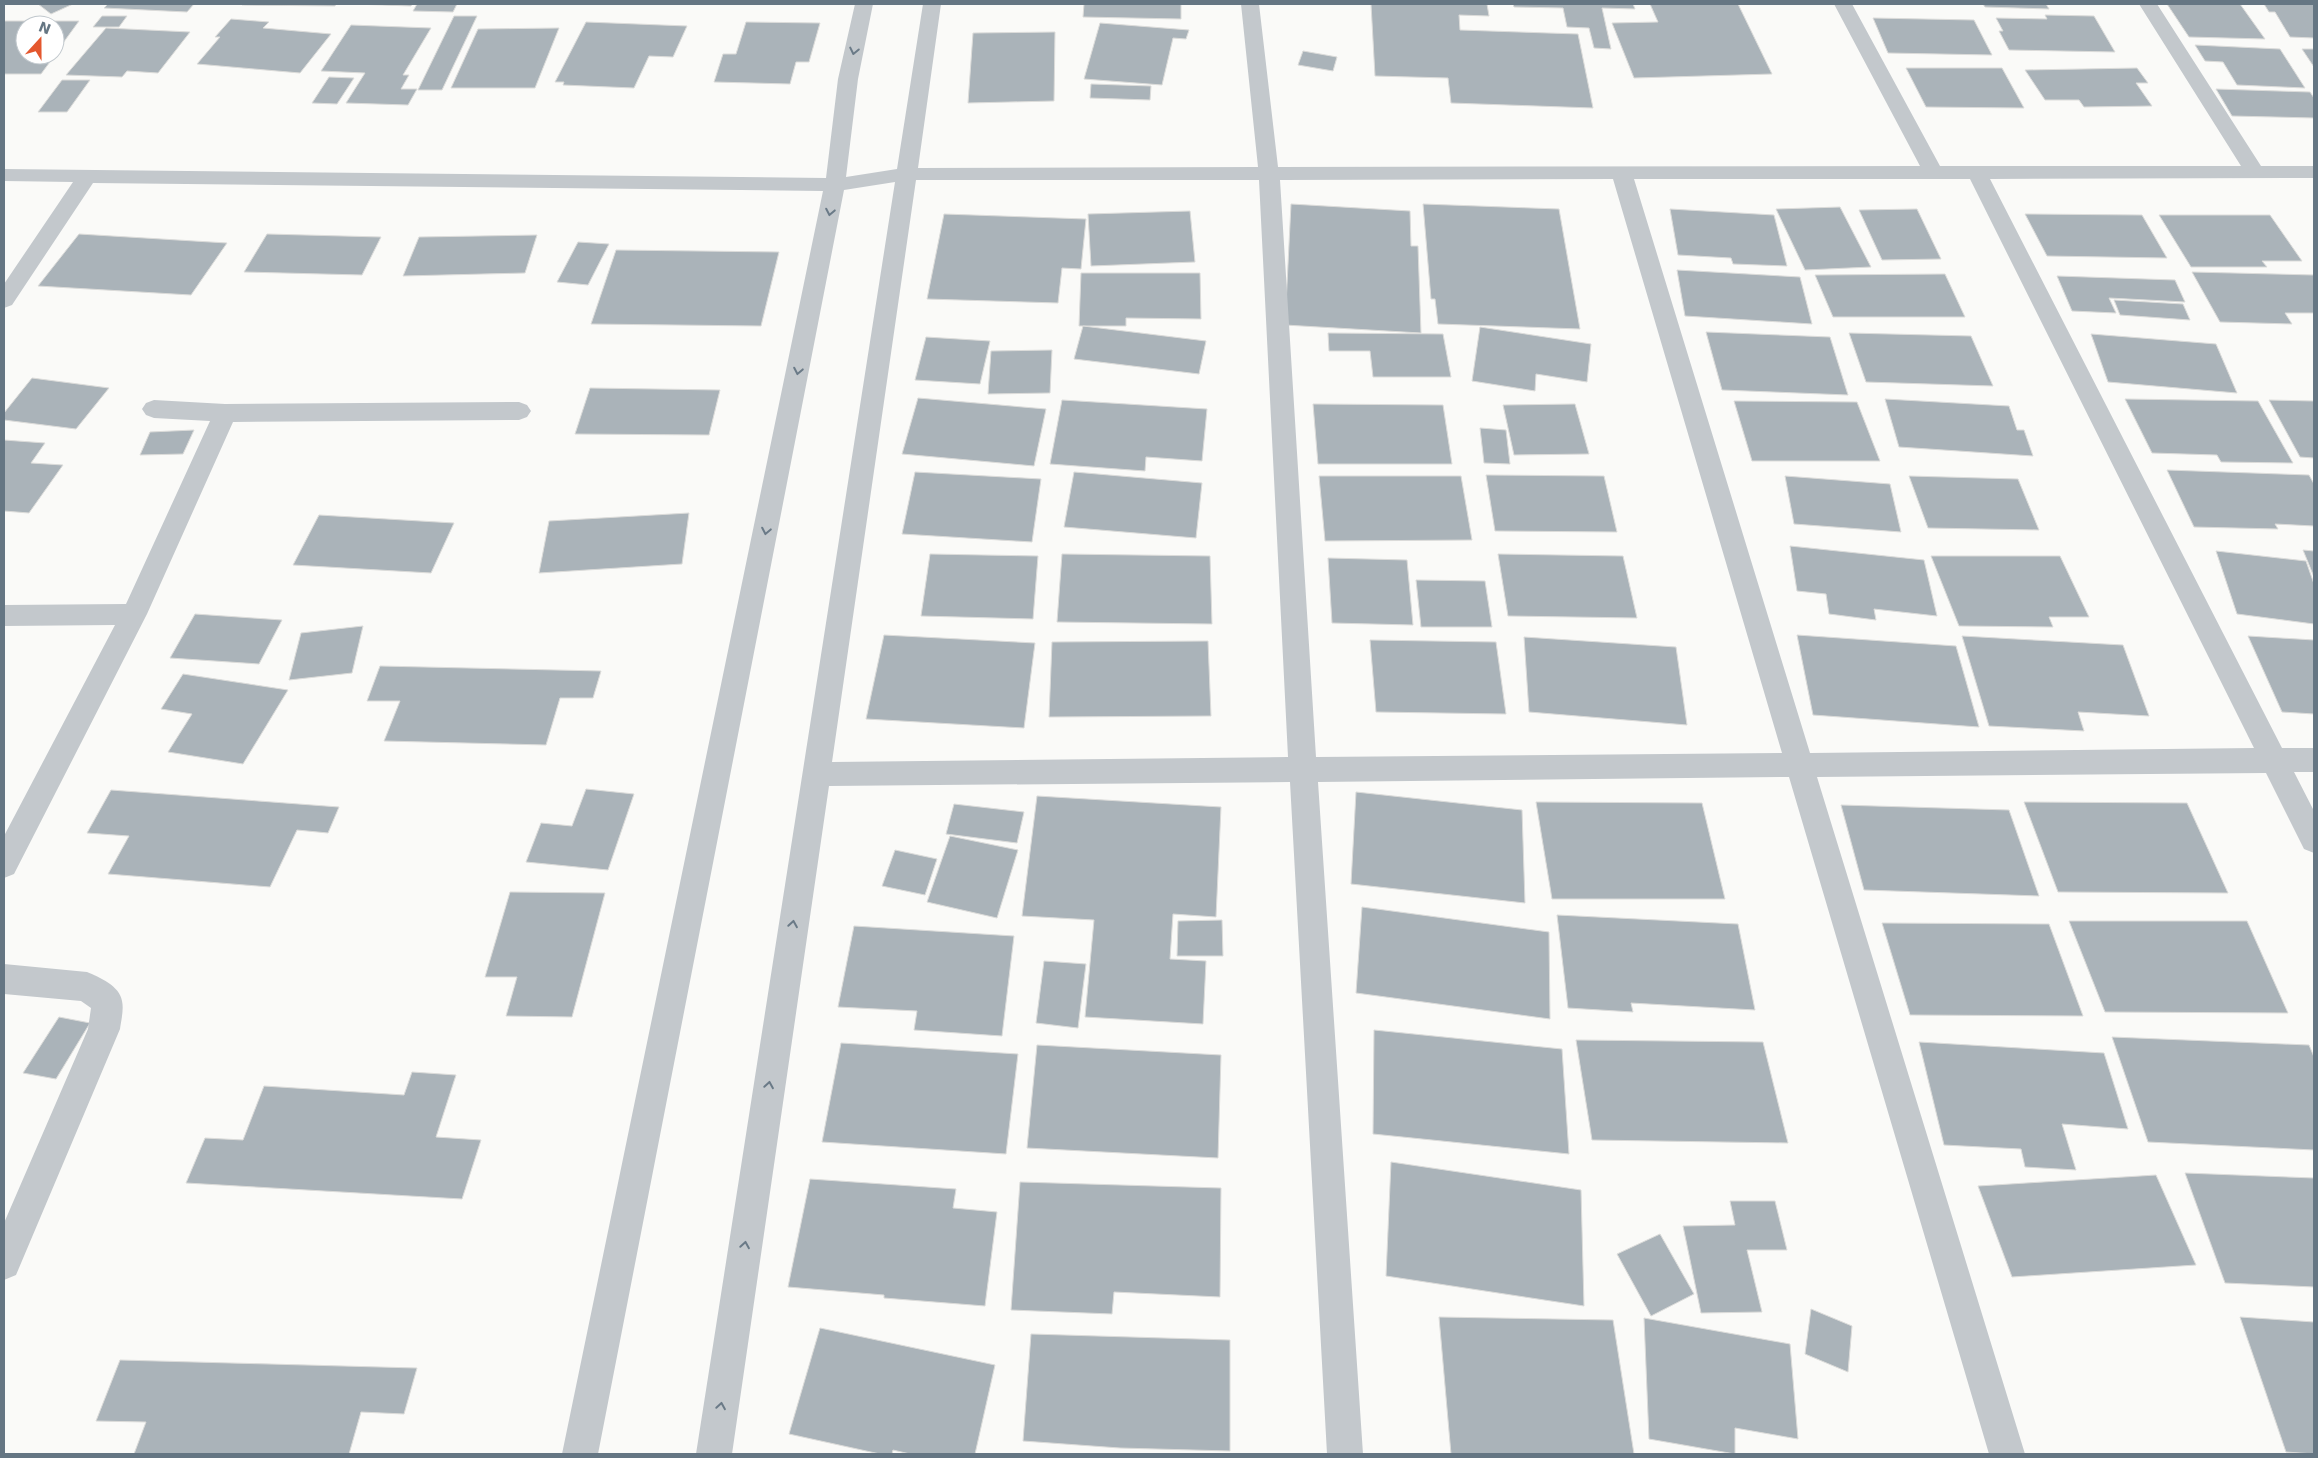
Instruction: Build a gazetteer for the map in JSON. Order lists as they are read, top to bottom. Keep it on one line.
{"north":"top"}
